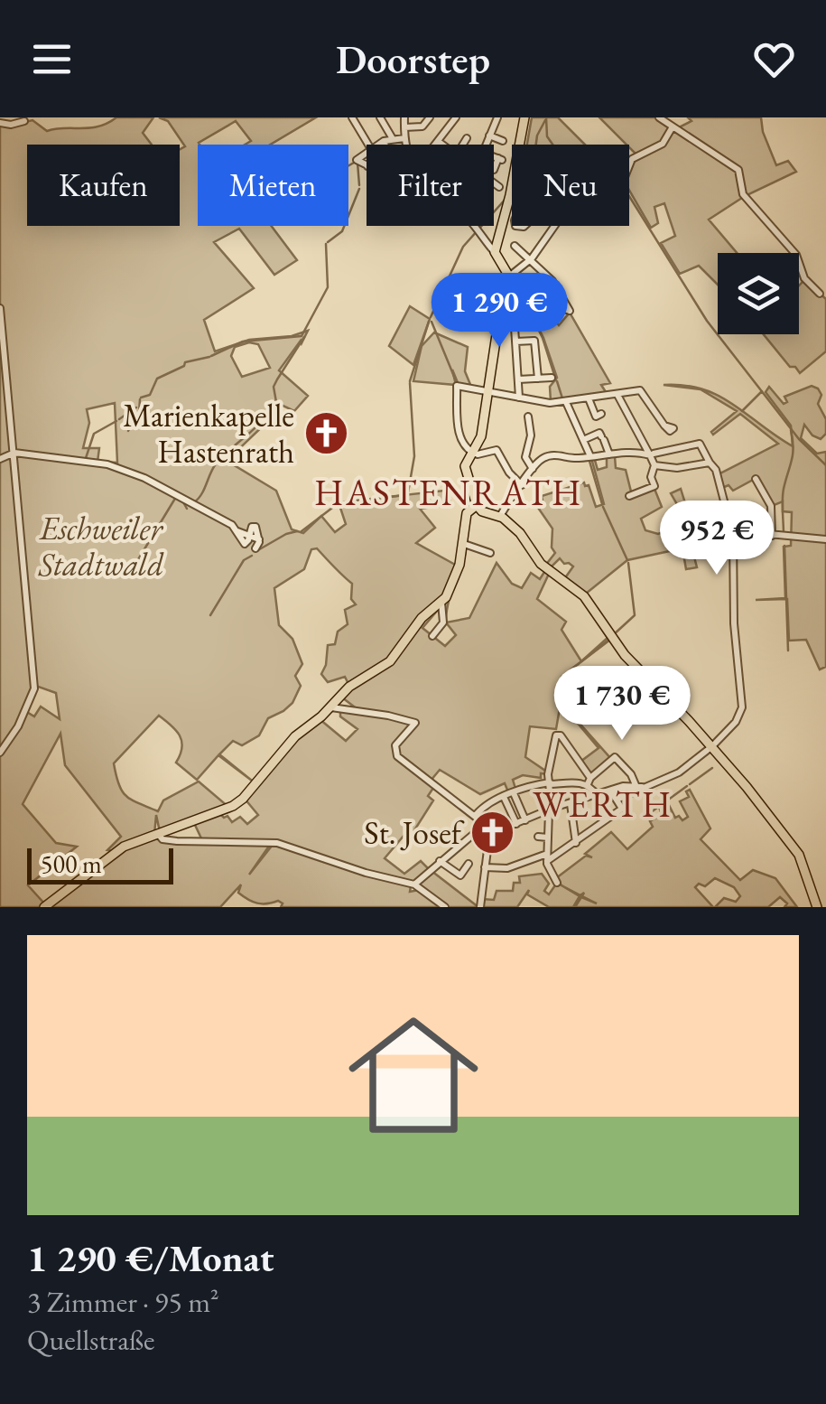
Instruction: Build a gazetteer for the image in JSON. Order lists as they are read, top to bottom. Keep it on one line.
{"districts":["HASTENRATH","WERTH"],"parks":["Eschweiler Stadtwald"],"places":{"church":["Marienkapelle Hastenrath","St. Josef"]},"scale_bar":"500 m","page":{"header":"Doorstep","chip":["Kaufen","Mieten","Filter","Neu"],"price":["1 290 €","952 €","1 730 €"],"scale":"500 m","list":[{"name":"1 290 €/Monat","note":"3 Zimmer · 95 m² · Quellstraße"}]}}
